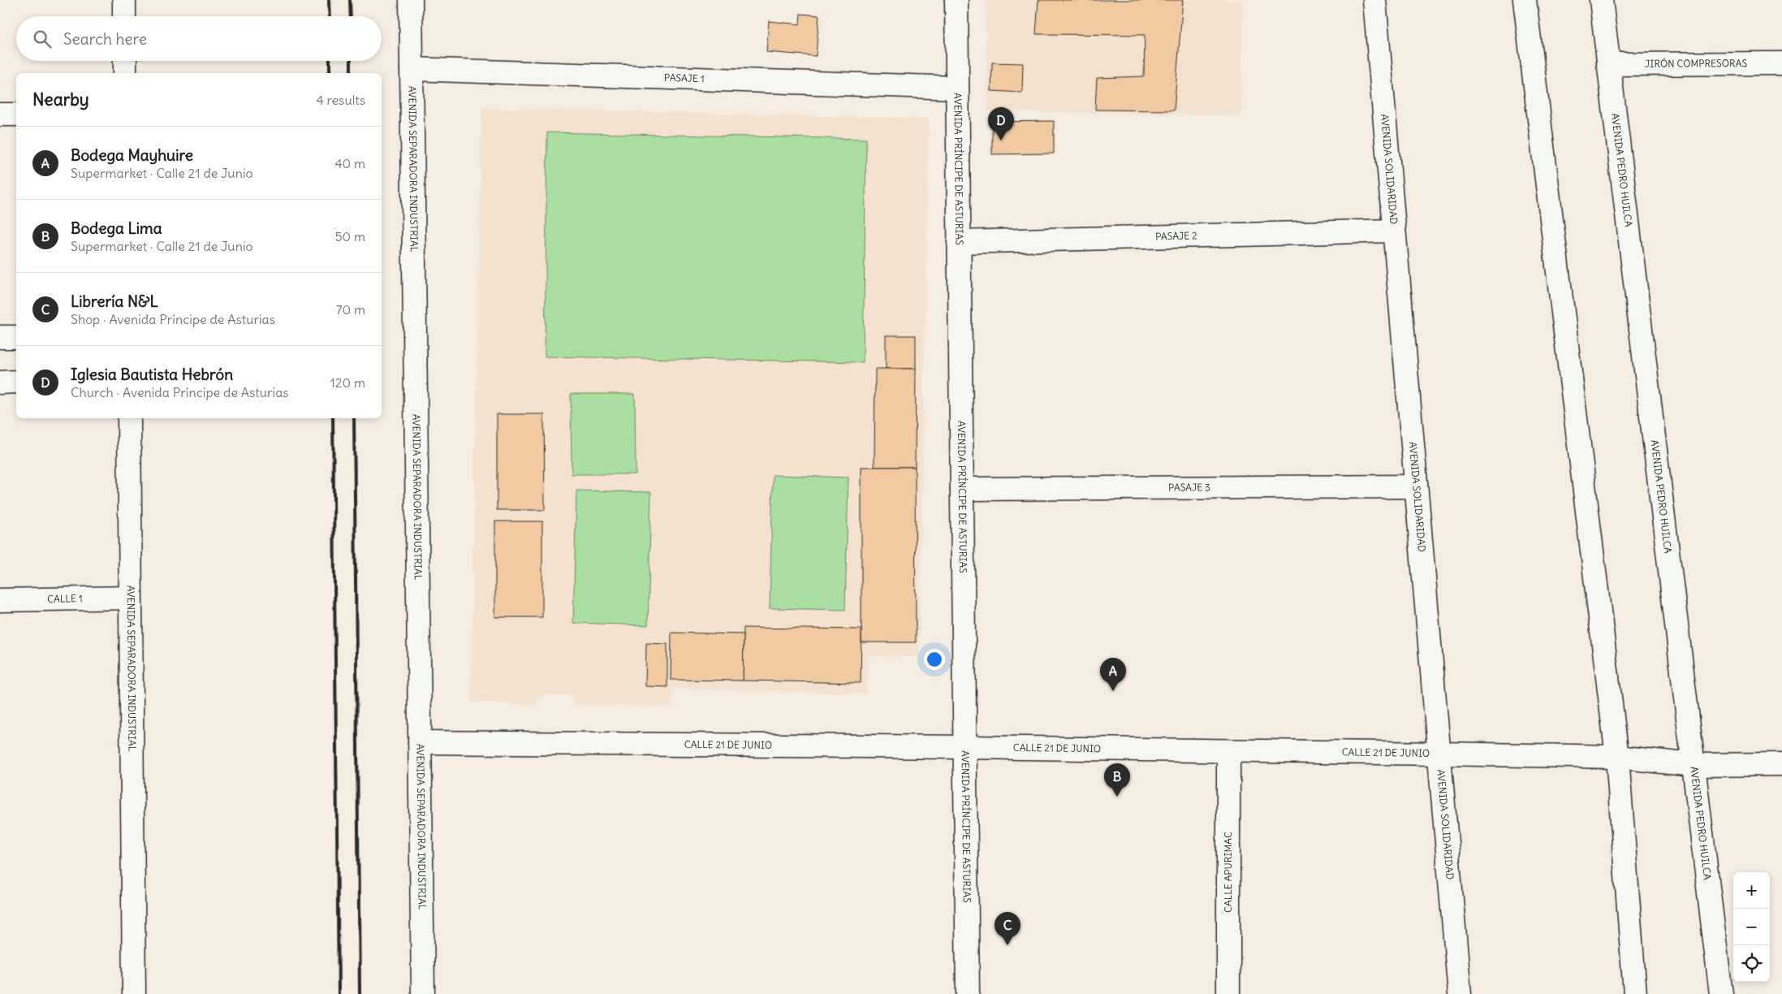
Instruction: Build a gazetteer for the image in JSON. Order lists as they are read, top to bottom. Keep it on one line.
{"streets":{"street":["JIRÓN COMPRESORAS","PASAJE 1","AVENIDA SEPARADORA INDUSTRIAL","AVENIDA PRÍNCIPE DE ASTURIAS","AVENIDA SOLIDARIDAD","AVENIDA PEDRO HUILCA","PASAJE 2","PASAJE 3","CALLE 1","CALLE 21 DE JUNIO","CALLE APURIMAC"]},"crossings":[["JIRÓN COMPRESORAS","AVENIDA PEDRO HUILCA"],["PASAJE 1","AVENIDA SEPARADORA INDUSTRIAL"],["PASAJE 1","AVENIDA PRÍNCIPE DE ASTURIAS"],["AVENIDA SEPARADORA INDUSTRIAL","CALLE 1"],["AVENIDA SEPARADORA INDUSTRIAL","CALLE 21 DE JUNIO"],["AVENIDA PRÍNCIPE DE ASTURIAS","PASAJE 2"],["AVENIDA PRÍNCIPE DE ASTURIAS","PASAJE 3"],["AVENIDA PRÍNCIPE DE ASTURIAS","CALLE 21 DE JUNIO"],["AVENIDA SOLIDARIDAD","PASAJE 2"],["AVENIDA SOLIDARIDAD","PASAJE 3"],["AVENIDA SOLIDARIDAD","CALLE 21 DE JUNIO"],["AVENIDA PEDRO HUILCA","CALLE 21 DE JUNIO"],["CALLE 21 DE JUNIO","CALLE APURIMAC"]],"page":{"search":"Search here","heading":["Nearby","4 results"],"pins":["D","A","B","C"],"list":[{"mark":"A","name":"Bodega Mayhuire","note":"Supermarket · Calle 21 de Junio","value":"40 m"},{"mark":"B","name":"Bodega Lima","note":"Supermarket · Calle 21 de Junio","value":"50 m"},{"mark":"C","name":"Librería N&L","note":"Shop · Avenida Príncipe de Asturias","value":"70 m"},{"mark":"D","name":"Iglesia Bautista Hebrón","note":"Church · Avenida Príncipe de Asturias","value":"120 m"}],"map_buttons":["+","−"]}}
